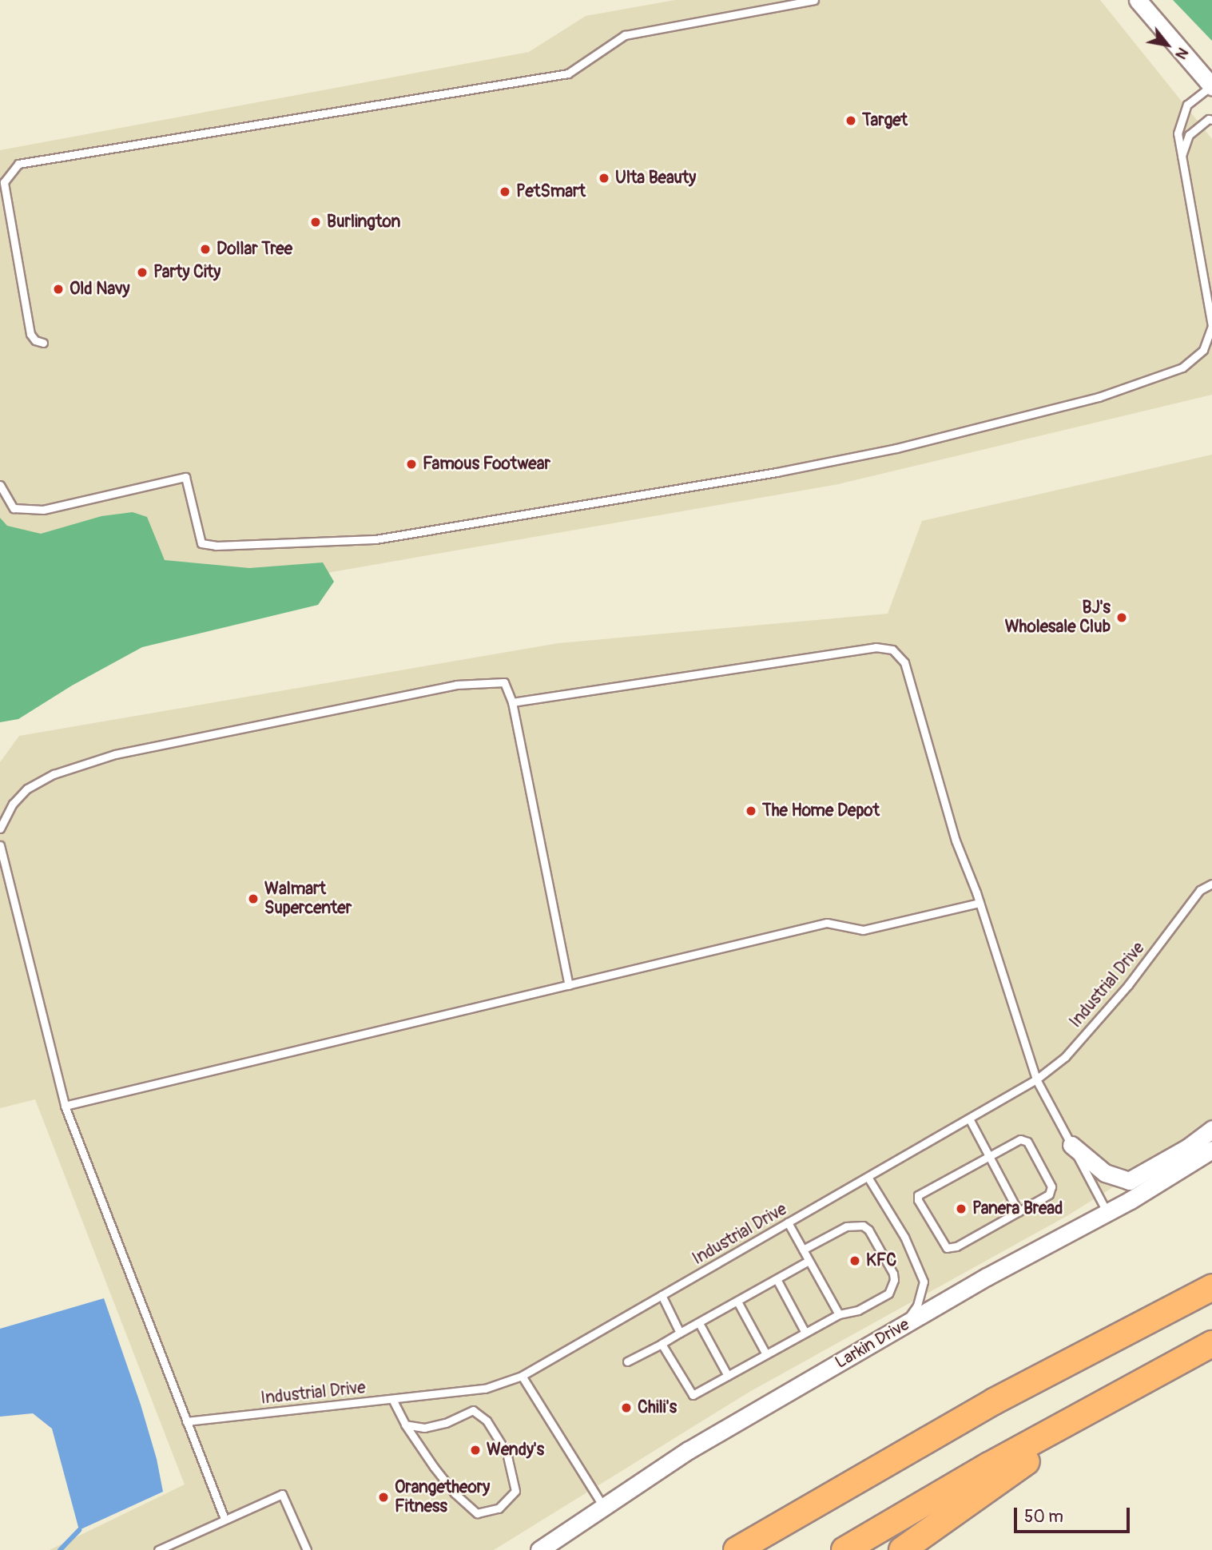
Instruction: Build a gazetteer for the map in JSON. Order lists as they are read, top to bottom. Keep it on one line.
{"streets":{"street":["Larkin Drive"],"lane":["Industrial Drive"]},"places":["Target","Ulta Beauty","PetSmart","Burlington","Dollar Tree","Party City","Old Navy","Famous Footwear","BJ's Wholesale Club","The Home Depot","Walmart Supercenter","Panera Bread","KFC","Chili's","Wendy's","Orangetheory Fitness"],"scale_bar":"50 m","north":"bottom right"}
